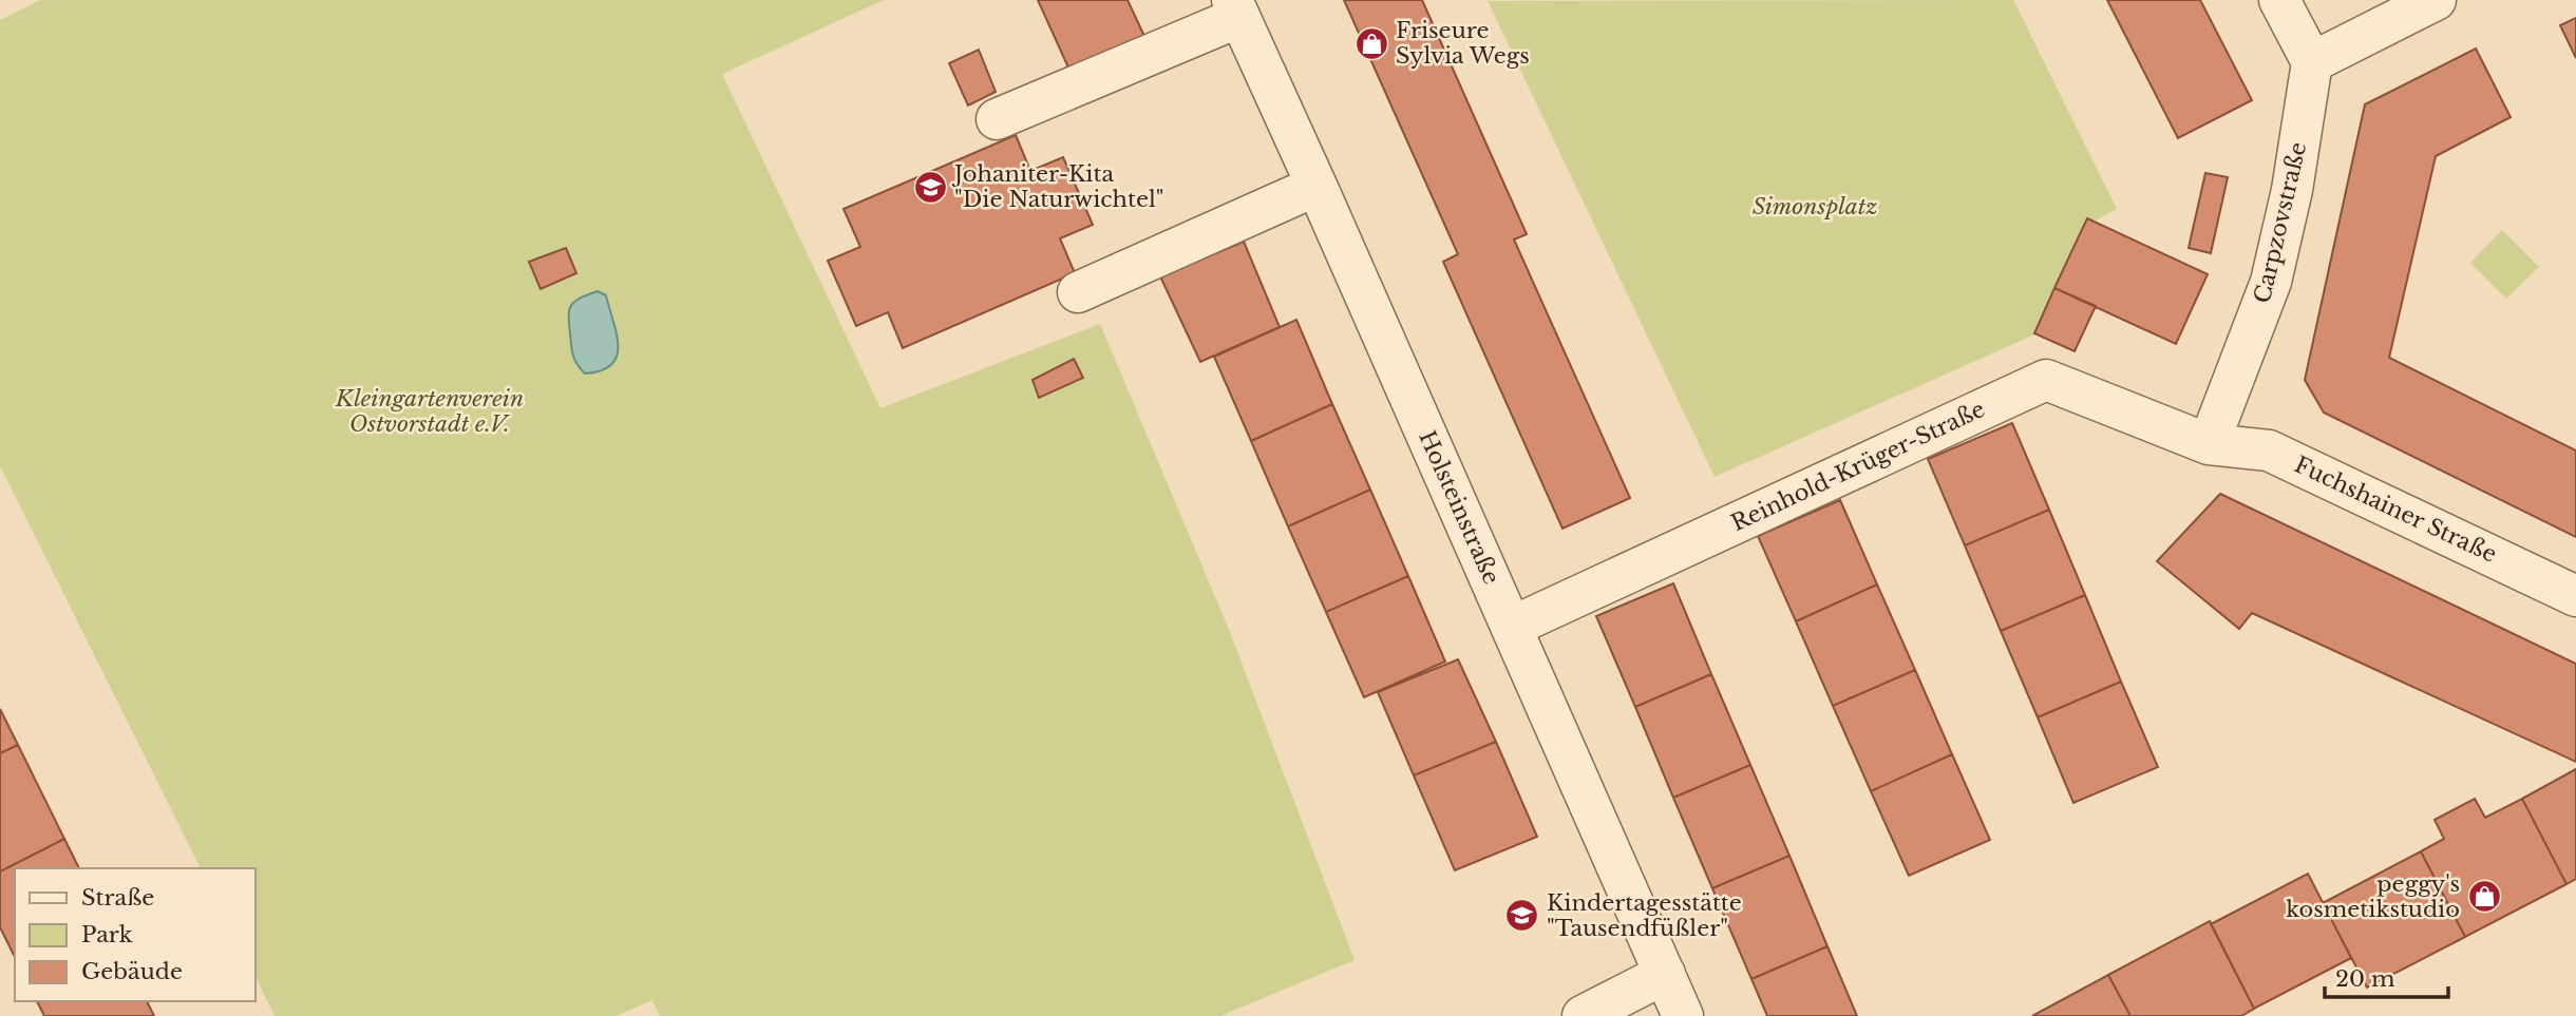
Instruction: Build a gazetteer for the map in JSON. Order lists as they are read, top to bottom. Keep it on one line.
{"streets":{"street":["Carpzovstraße","Reinhold-Krüger-Straße","Holsteinstraße","Fuchshainer Straße"]},"crossings":[["Carpzovstraße","Reinhold-Krüger-Straße"],["Carpzovstraße","Fuchshainer Straße"],["Reinhold-Krüger-Straße","Holsteinstraße"],["Reinhold-Krüger-Straße","Fuchshainer Straße"]],"parks":["Simonsplatz","Kleingartenverein Ostvorstadt e.V."],"places":{"shop":["Friseure Sylvia Wegs","peggy's kosmetikstudio"],"school or university":["Johaniter-Kita \"Die Naturwichtel\"","Kindertagesstätte \"Tausendfüßler\""]},"legend":["Straße","Park","Gebäude"],"scale_bar":"20 m"}
